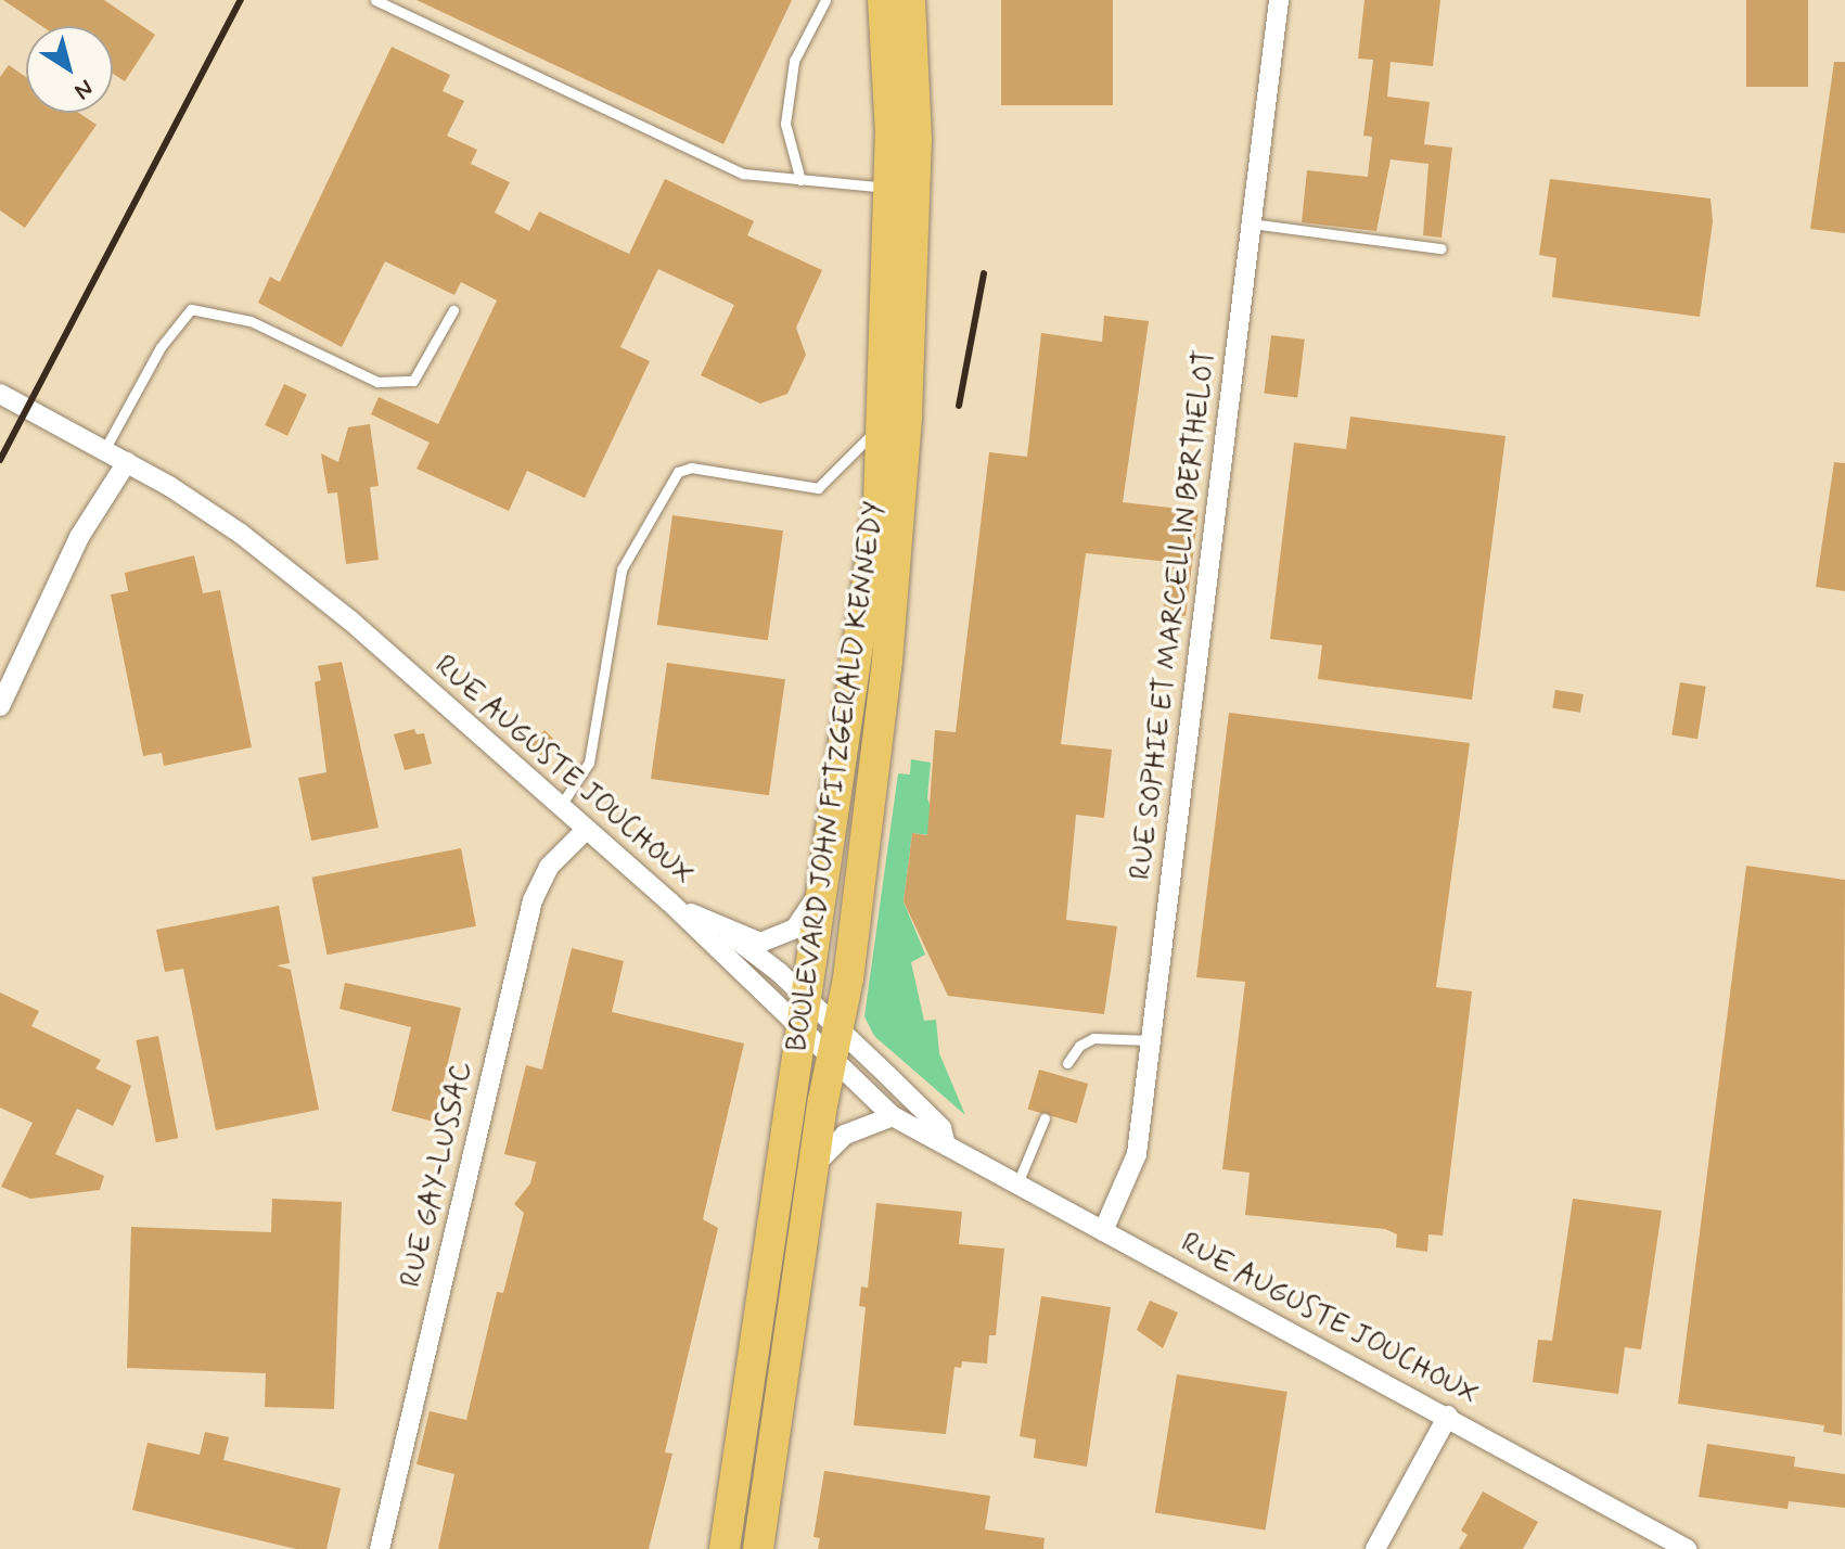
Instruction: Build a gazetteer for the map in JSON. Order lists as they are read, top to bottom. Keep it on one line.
{"streets":{"main road":["BOULEVARD JOHN FITZGERALD KENNEDY"],"street":["RUE SOPHIE ET MARCELLIN BERTHELOT","RUE AUGUSTE JOUCHOUX","RUE GAY-LUSSAC"]},"crossings":[["RUE SOPHIE ET MARCELLIN BERTHELOT","RUE AUGUSTE JOUCHOUX"],["RUE AUGUSTE JOUCHOUX","BOULEVARD JOHN FITZGERALD KENNEDY"],["RUE AUGUSTE JOUCHOUX","RUE GAY-LUSSAC"]],"north":"bottom right"}
